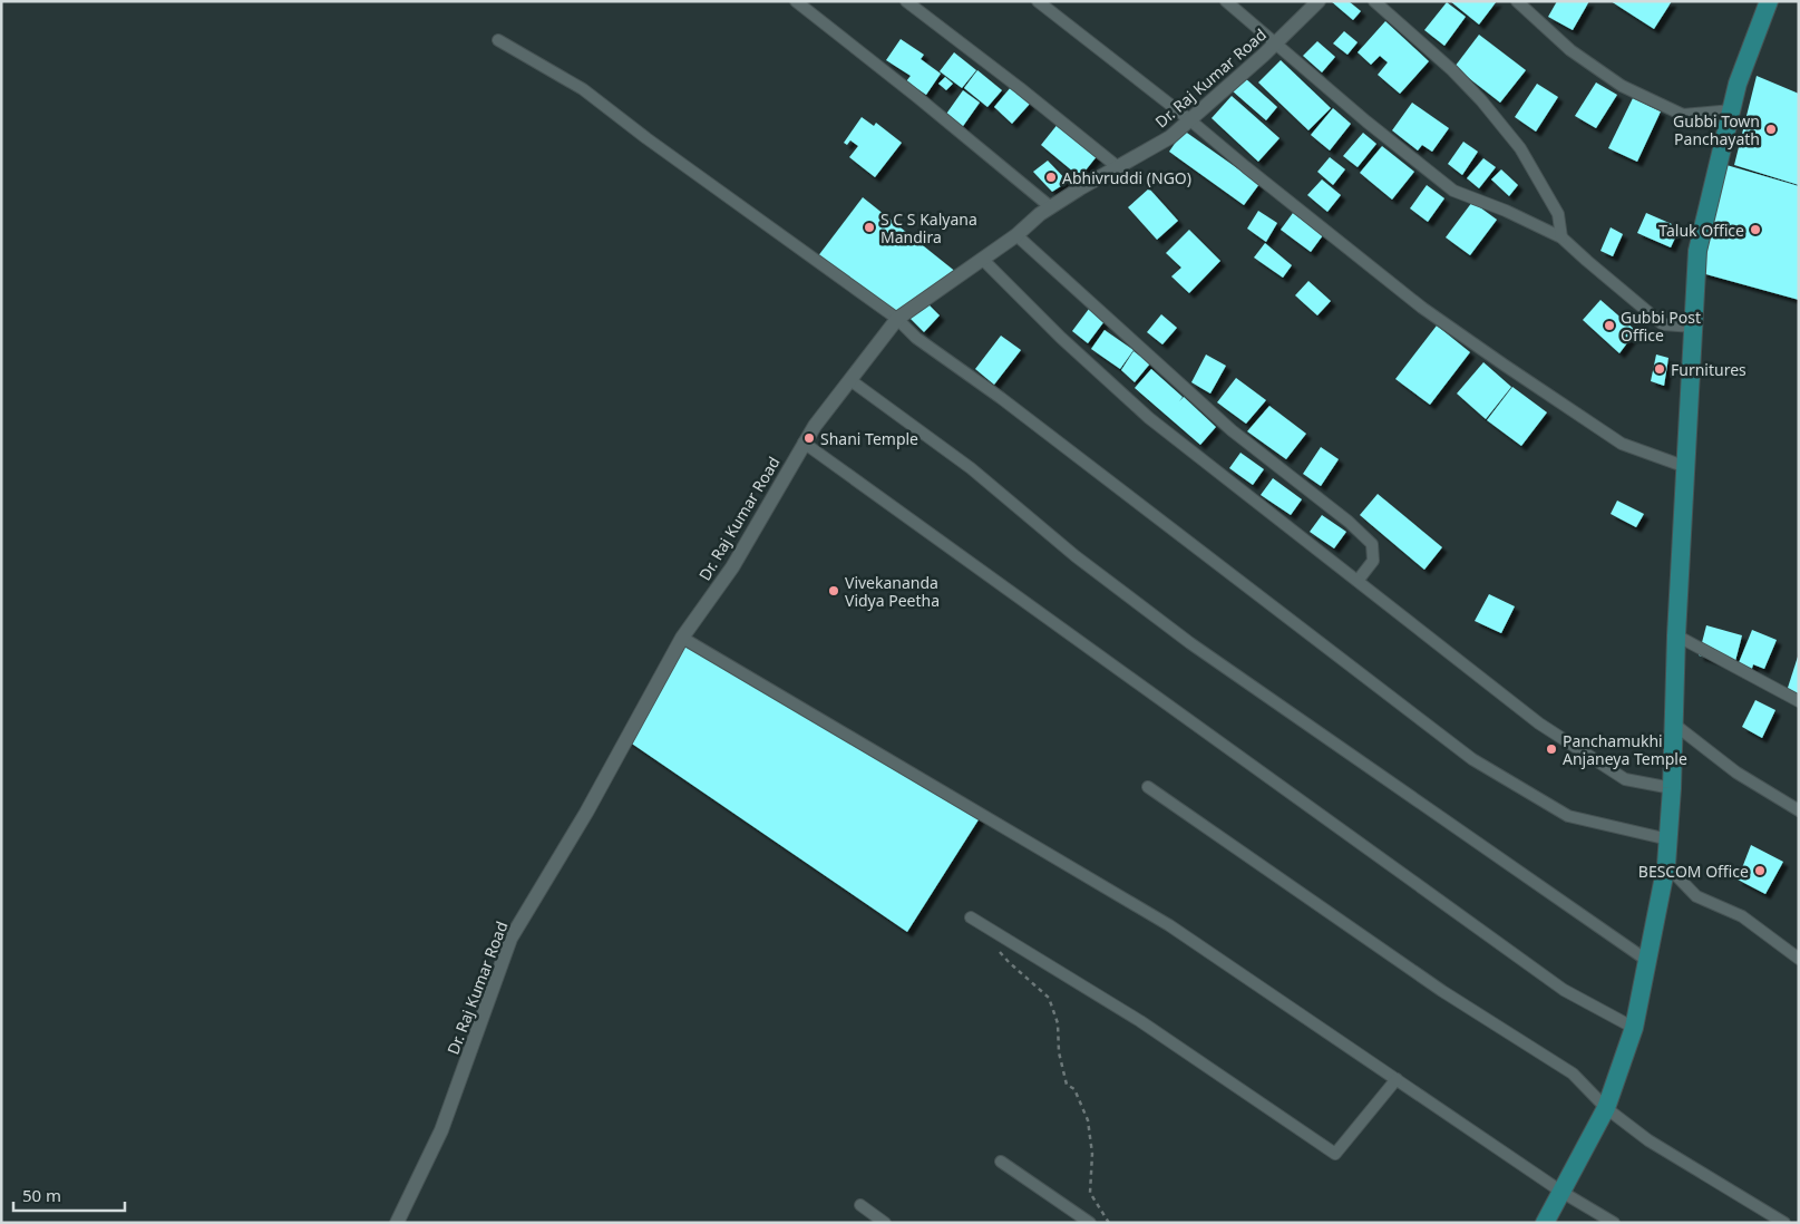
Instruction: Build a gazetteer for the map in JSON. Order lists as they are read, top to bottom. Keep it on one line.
{"streets":{"street":["Dr. Raj Kumar Road"]},"places":["Gubbi Town Panchayath","Abhivruddi (NGO)","S C S Kalyana Mandira","Taluk Office","Gubbi Post Office","Furnitures","Shani Temple","Vivekananda Vidya Peetha","Panchamukhi Anjaneya Temple","BESCOM Office"],"scale_bar":"50 m"}
